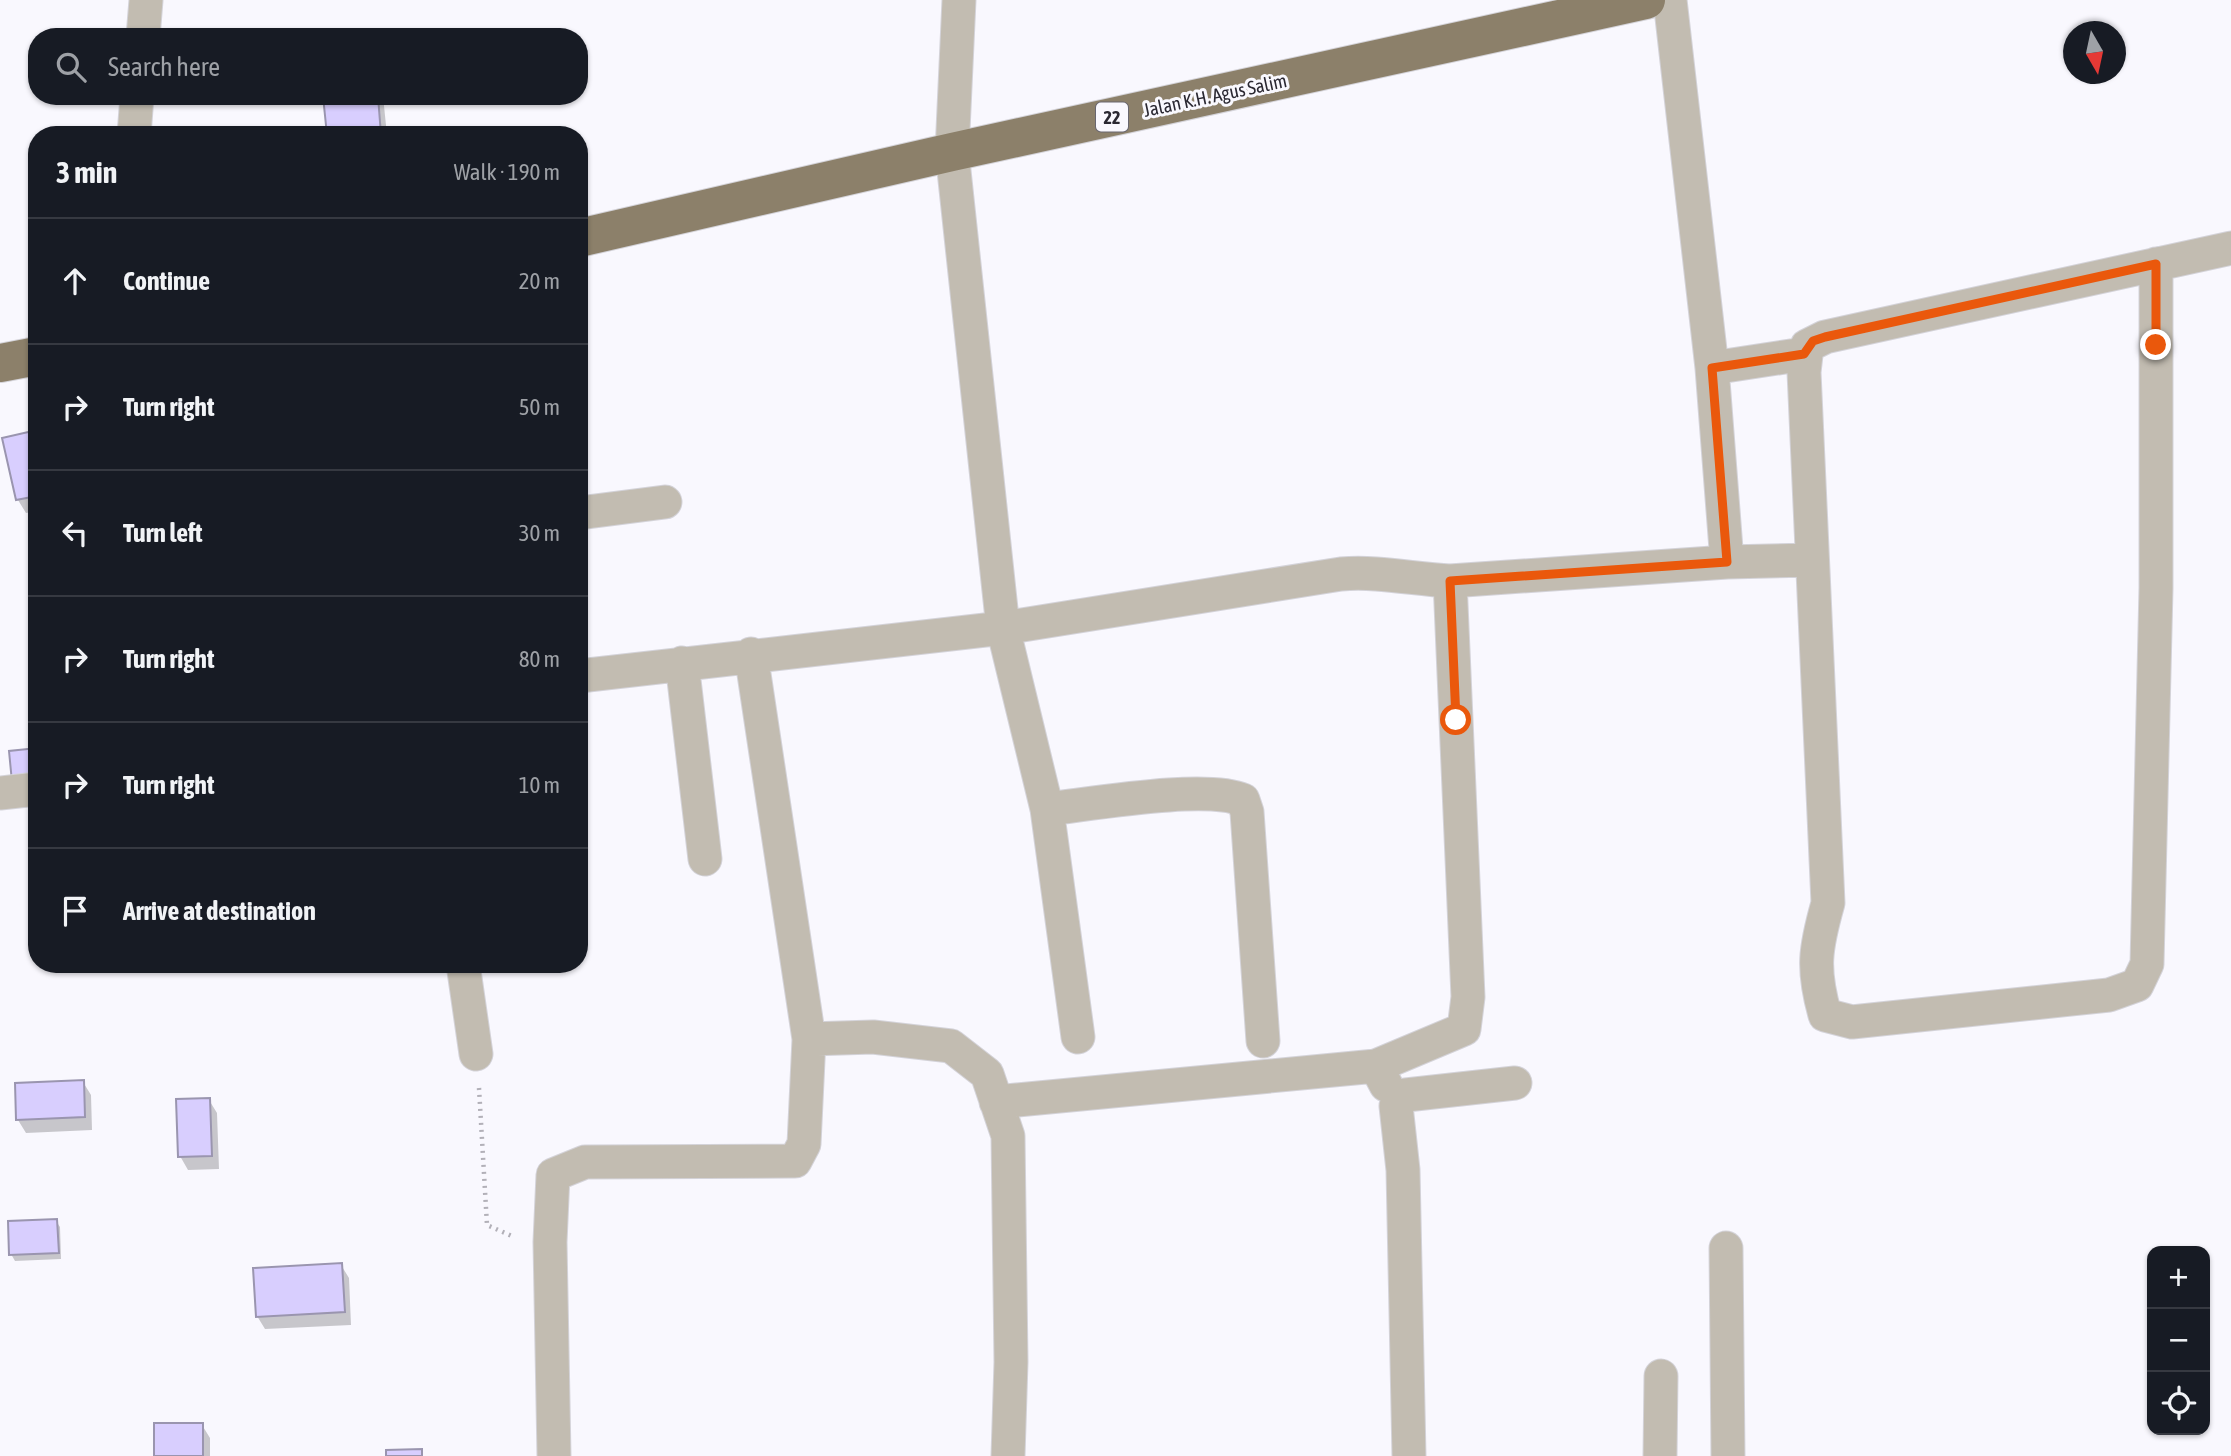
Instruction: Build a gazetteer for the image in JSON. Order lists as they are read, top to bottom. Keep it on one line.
{"streets":{"highway":["Jalan K.H. Agus Salim","22"]},"north":"bottom","page":{"search":"Search here","heading":["3 min","Walk · 190 m"],"list":[["Continue","20 m"],["Turn right","50 m"],["Turn left","30 m"],["Turn right","80 m"],["Turn right","10 m"],"Arrive at destination"],"map_buttons":["+","−"]}}
